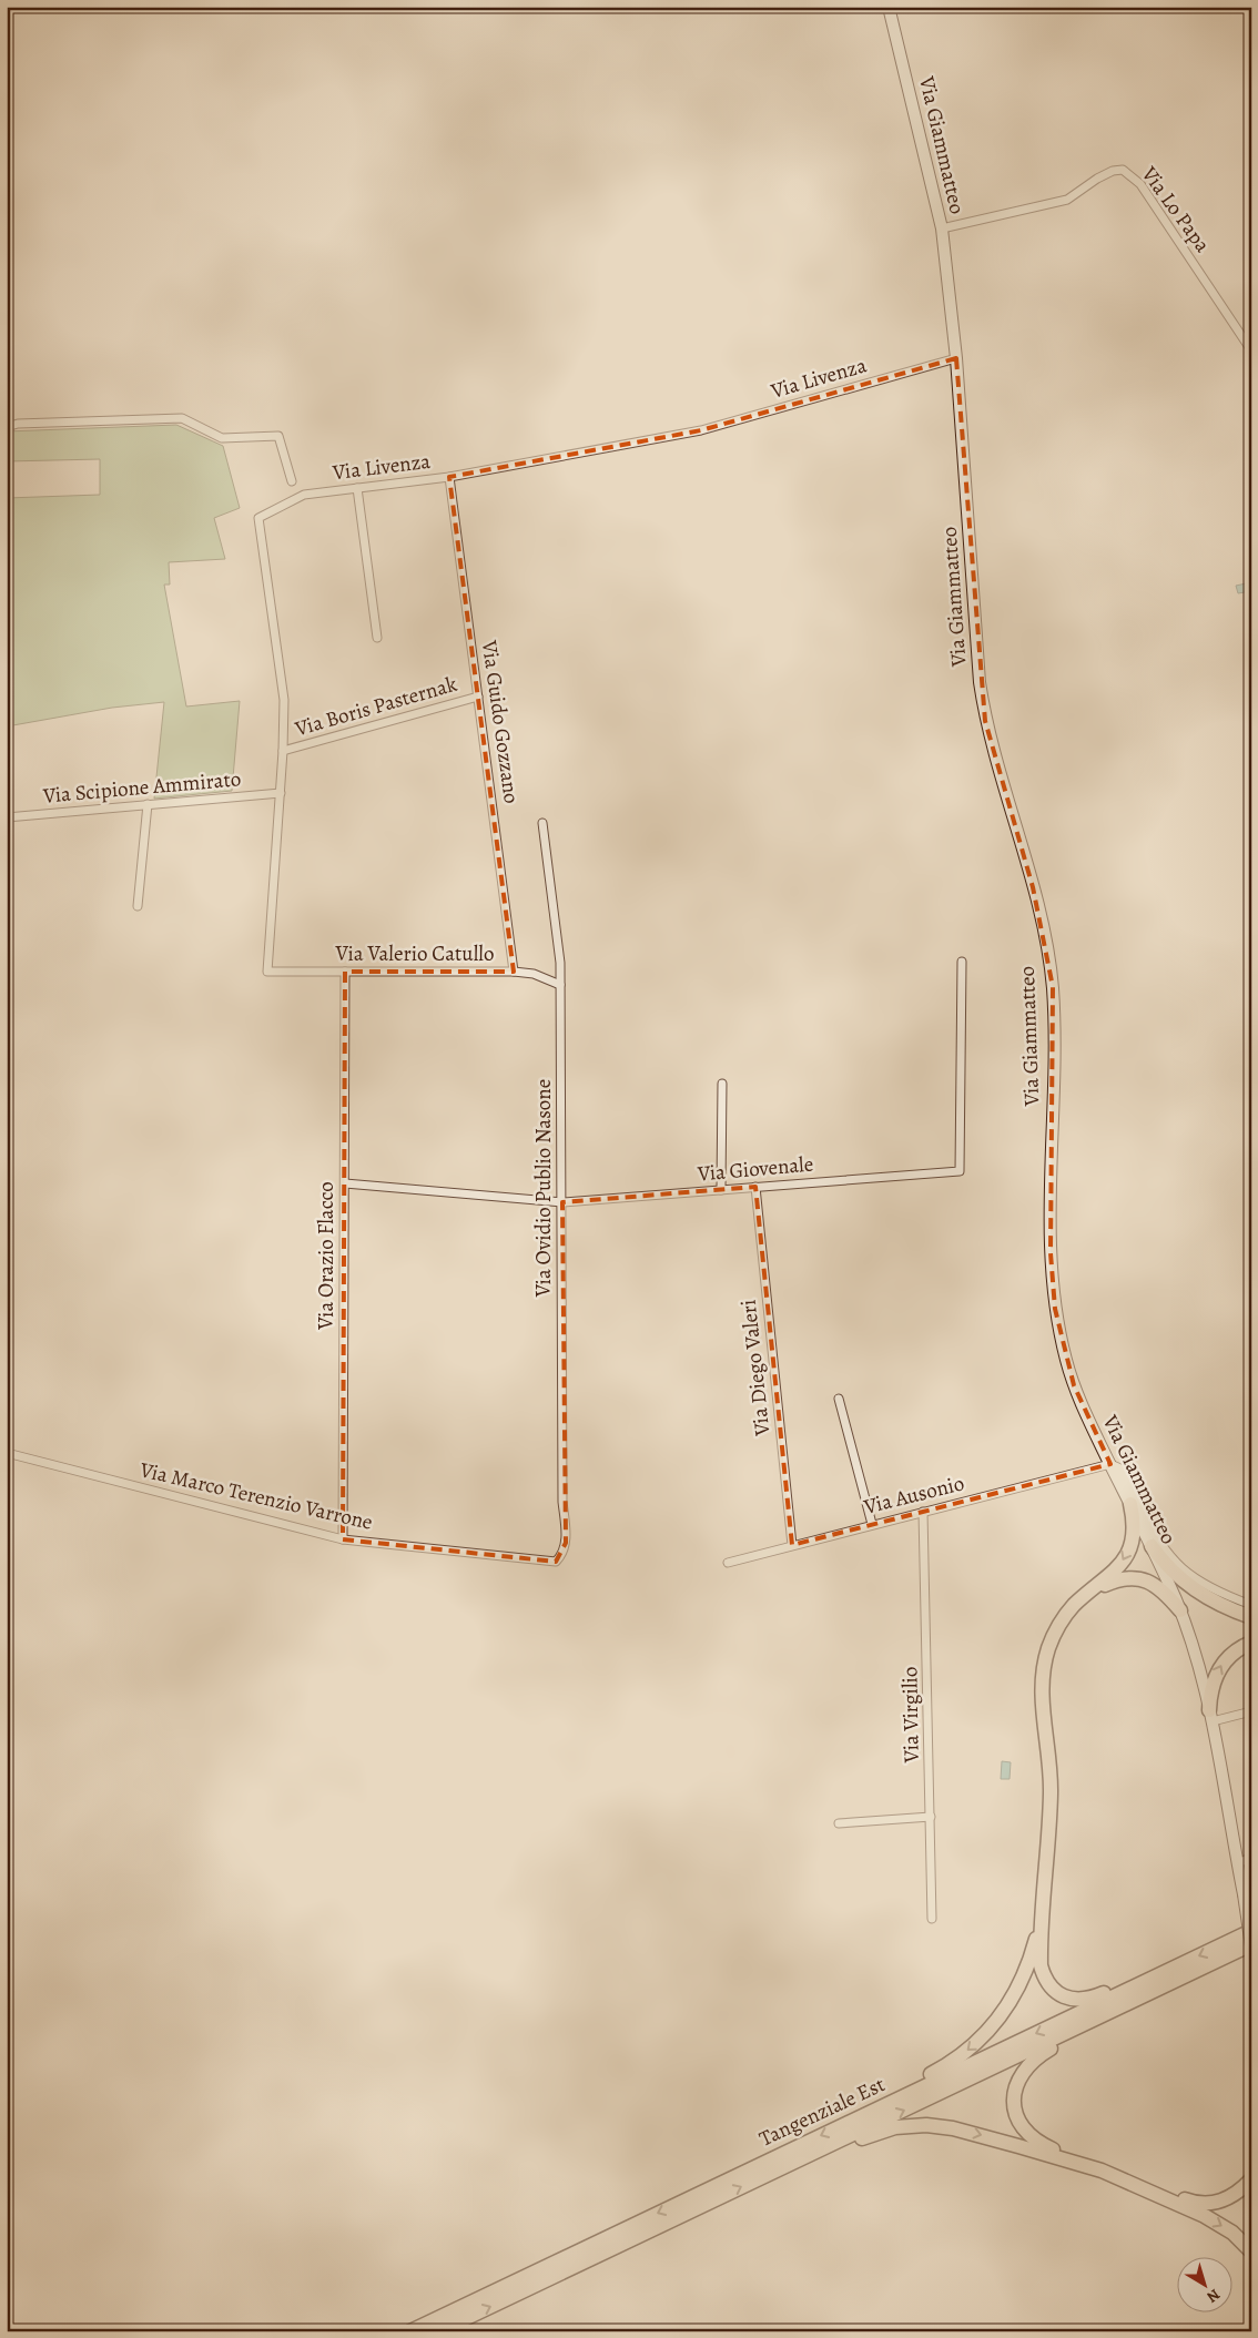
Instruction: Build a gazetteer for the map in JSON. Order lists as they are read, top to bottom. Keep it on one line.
{"streets":{"highway":["Tangenziale Est"],"street":["Via Giammatteo","Via Lo Papa","Via Livenza","Via Boris Pasternak","Via Guido Gozzano","Via Scipione Ammirato","Via Valerio Catullo","Via Giovenale","Via Ovidio Publio Nasone","Via Orazio Flacco","Via Diego Valeri","Via Ausonio","Via Marco Terenzio Varrone","Via Virgilio"]},"crossings":[["Via Giammatteo","Via Lo Papa"],["Via Giammatteo","Via Livenza"],["Via Giammatteo","Via Ausonio"],["Via Giammatteo","Tangenziale Est"],["Via Livenza","Via Boris Pasternak"],["Via Livenza","Via Guido Gozzano"],["Via Livenza","Via Scipione Ammirato"],["Via Livenza","Via Valerio Catullo"],["Via Boris Pasternak","Via Guido Gozzano"],["Via Guido Gozzano","Via Valerio Catullo"],["Via Valerio Catullo","Via Ovidio Publio Nasone"],["Via Valerio Catullo","Via Orazio Flacco"],["Via Giovenale","Via Ovidio Publio Nasone"],["Via Giovenale","Via Orazio Flacco"],["Via Giovenale","Via Diego Valeri"],["Via Ovidio Publio Nasone","Via Marco Terenzio Varrone"],["Via Orazio Flacco","Via Marco Terenzio Varrone"],["Via Diego Valeri","Via Ausonio"],["Via Ausonio","Via Virgilio"]],"north":"bottom right"}
